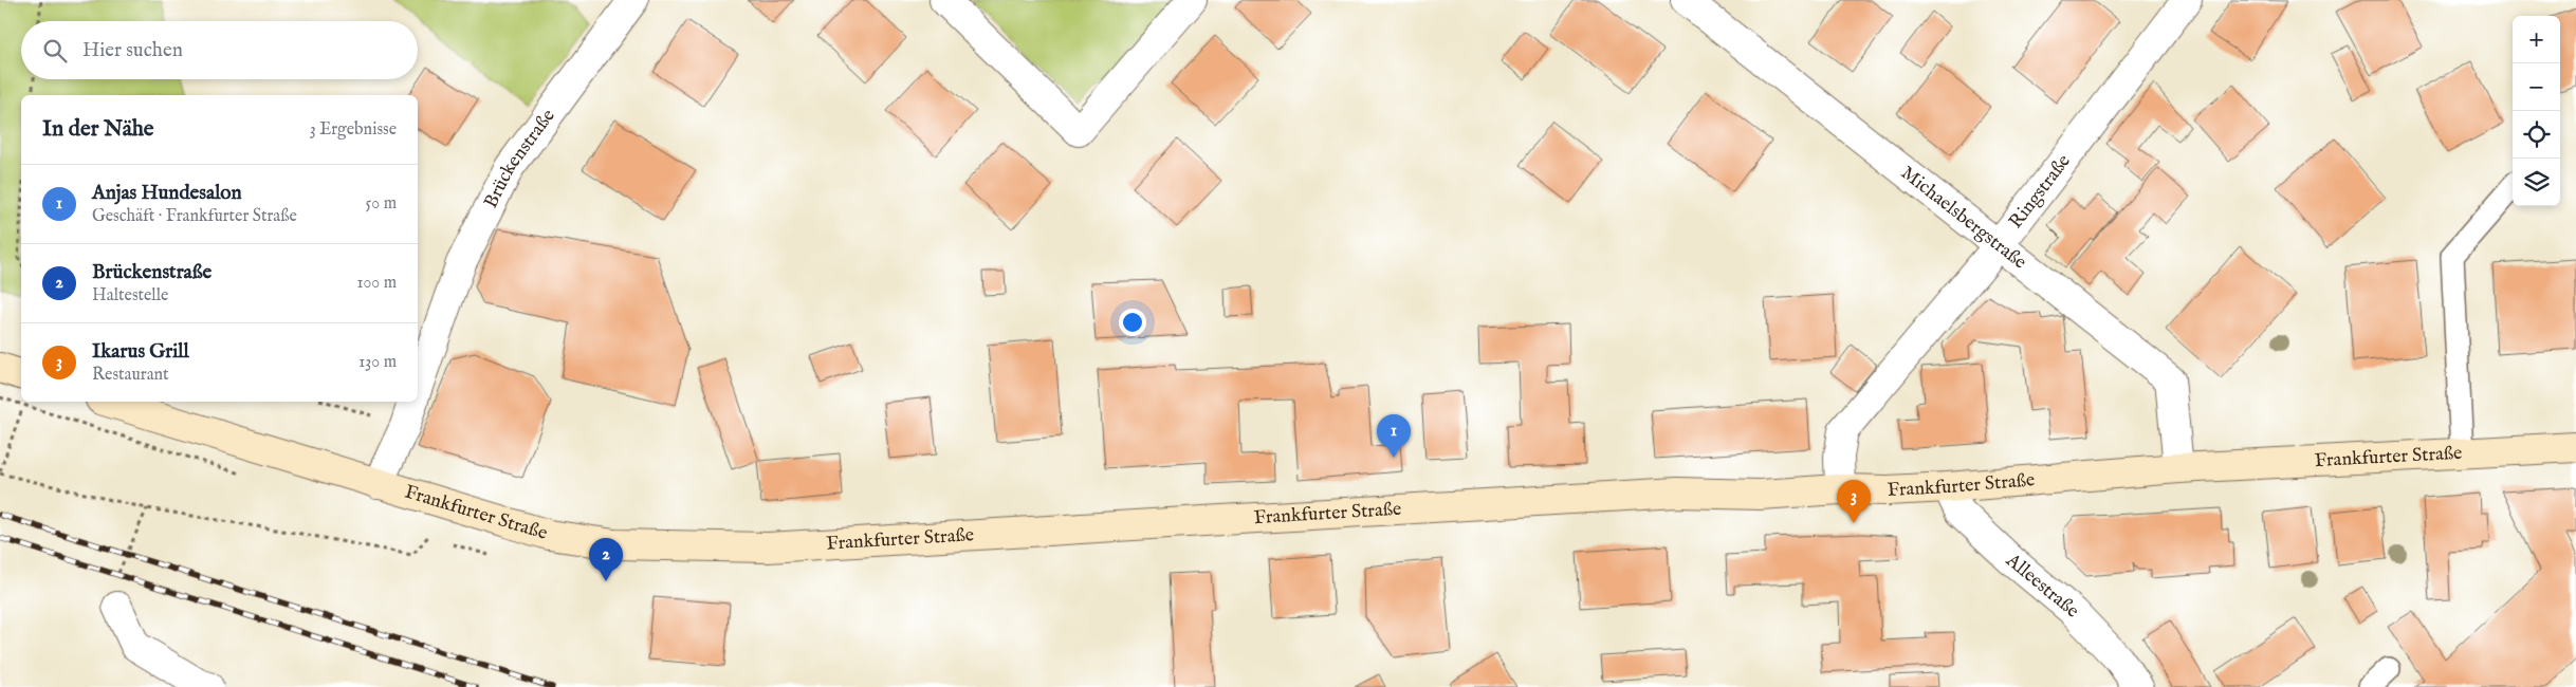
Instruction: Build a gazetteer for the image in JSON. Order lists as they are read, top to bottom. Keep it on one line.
{"streets":{"main road":["Frankfurter Straße"],"street":["Brückenstraße","Ringstraße","Michaelsbergstraße","Alleestraße"]},"crossings":[["Brückenstraße","Frankfurter Straße"],["Ringstraße","Michaelsbergstraße"],["Ringstraße","Frankfurter Straße"],["Michaelsbergstraße","Frankfurter Straße"],["Frankfurter Straße","Alleestraße"]],"page":{"map_buttons":["+","−"],"search":"Hier suchen","heading":["In der Nähe","3 Ergebnisse"],"list":[{"mark":"1","name":"Anjas Hundesalon","note":"Geschäft · Frankfurter Straße","value":"50 m"},{"mark":"2","name":"Brückenstraße","note":"Haltestelle","value":"100 m"},{"mark":"3","name":"Ikarus Grill","note":"Restaurant","value":"130 m"}],"pins":["1","3","2"]}}
